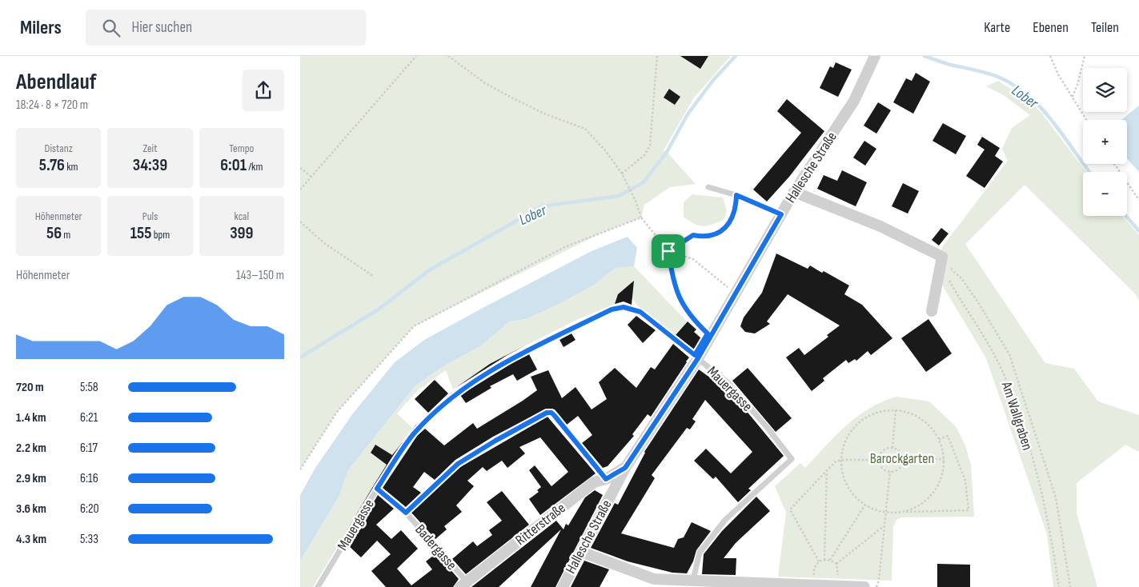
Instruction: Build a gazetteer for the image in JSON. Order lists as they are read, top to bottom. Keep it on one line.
{"streets":{"street":["Hallesche Straße","Ritterstraße"],"lane":["Mauergasse","Badergasse"],"path":["Am Wallgraben"]},"crossings":[["Hallesche Straße","Mauergasse"],["Hallesche Straße","Ritterstraße"],["Ritterstraße","Badergasse"]],"water":["Lober"],"parks":["Barockgarten"],"page":{"header":"Milers","search":"Hier suchen","nav":["Karte","Ebenen","Teilen"],"heading":["Abendlauf","18:24 · 8 × 720 m"],"map_buttons":["+","−"],"stats":[["Distanz","5.76 km"],["Zeit","34:39"],["Tempo","6:01 /km"],["Höhenmeter","56 m"],["Puls","155 bpm"],["kcal","399"]],"chart":["Höhenmeter","143–150 m"],"list":[{"name":"720 m","note":"5:58"},{"name":"1.4 km","note":"6:21"},{"name":"2.2 km","note":"6:17"},{"name":"2.9 km","note":"6:16"},{"name":"3.6 km","note":"6:20"},{"name":"4.3 km","note":"5:33"}]}}
